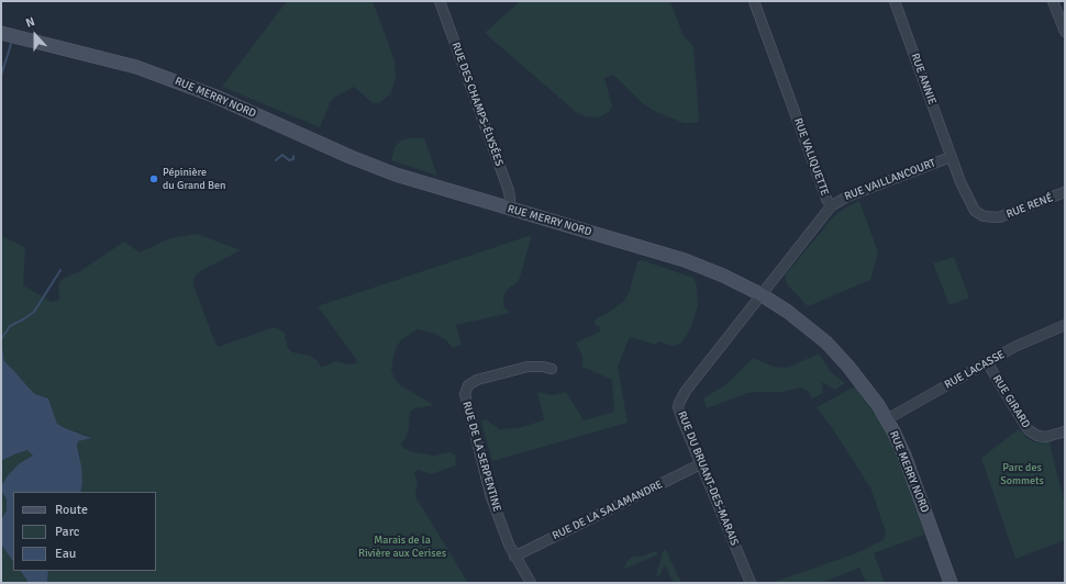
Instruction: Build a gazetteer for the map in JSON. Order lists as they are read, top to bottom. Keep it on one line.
{"streets":{"main road":["RUE MERRY NORD"],"street":["RUE ANNIE","RUE DES CHAMPS-ÉLYSÉES","RUE VALIQUETTE","RUE VAILLANCOURT","RUE RENÉ","RUE LACASSE","RUE GIRARD","RUE DE LA SERPENTINE","RUE DU BRUANT-DES-MARAIS","RUE DE LA SALAMANDRE"]},"crossings":[["RUE ANNIE","RUE VAILLANCOURT"],["RUE ANNIE","RUE RENÉ"],["RUE MERRY NORD","RUE DES CHAMPS-ÉLYSÉES"],["RUE MERRY NORD","RUE VALIQUETTE"],["RUE MERRY NORD","RUE LACASSE"],["RUE MERRY NORD","RUE DU BRUANT-DES-MARAIS"],["RUE VALIQUETTE","RUE VAILLANCOURT"],["RUE VALIQUETTE","RUE DU BRUANT-DES-MARAIS"],["RUE VAILLANCOURT","RUE RENÉ"],["RUE LACASSE","RUE GIRARD"],["RUE DE LA SERPENTINE","RUE DE LA SALAMANDRE"],["RUE DU BRUANT-DES-MARAIS","RUE DE LA SALAMANDRE"]],"parks":["Parc des Sommets","Marais de la Rivière aux Cerises"],"places":["Pépinière du Grand Ben"],"legend":["Route","Parc","Eau"],"north":"top"}
